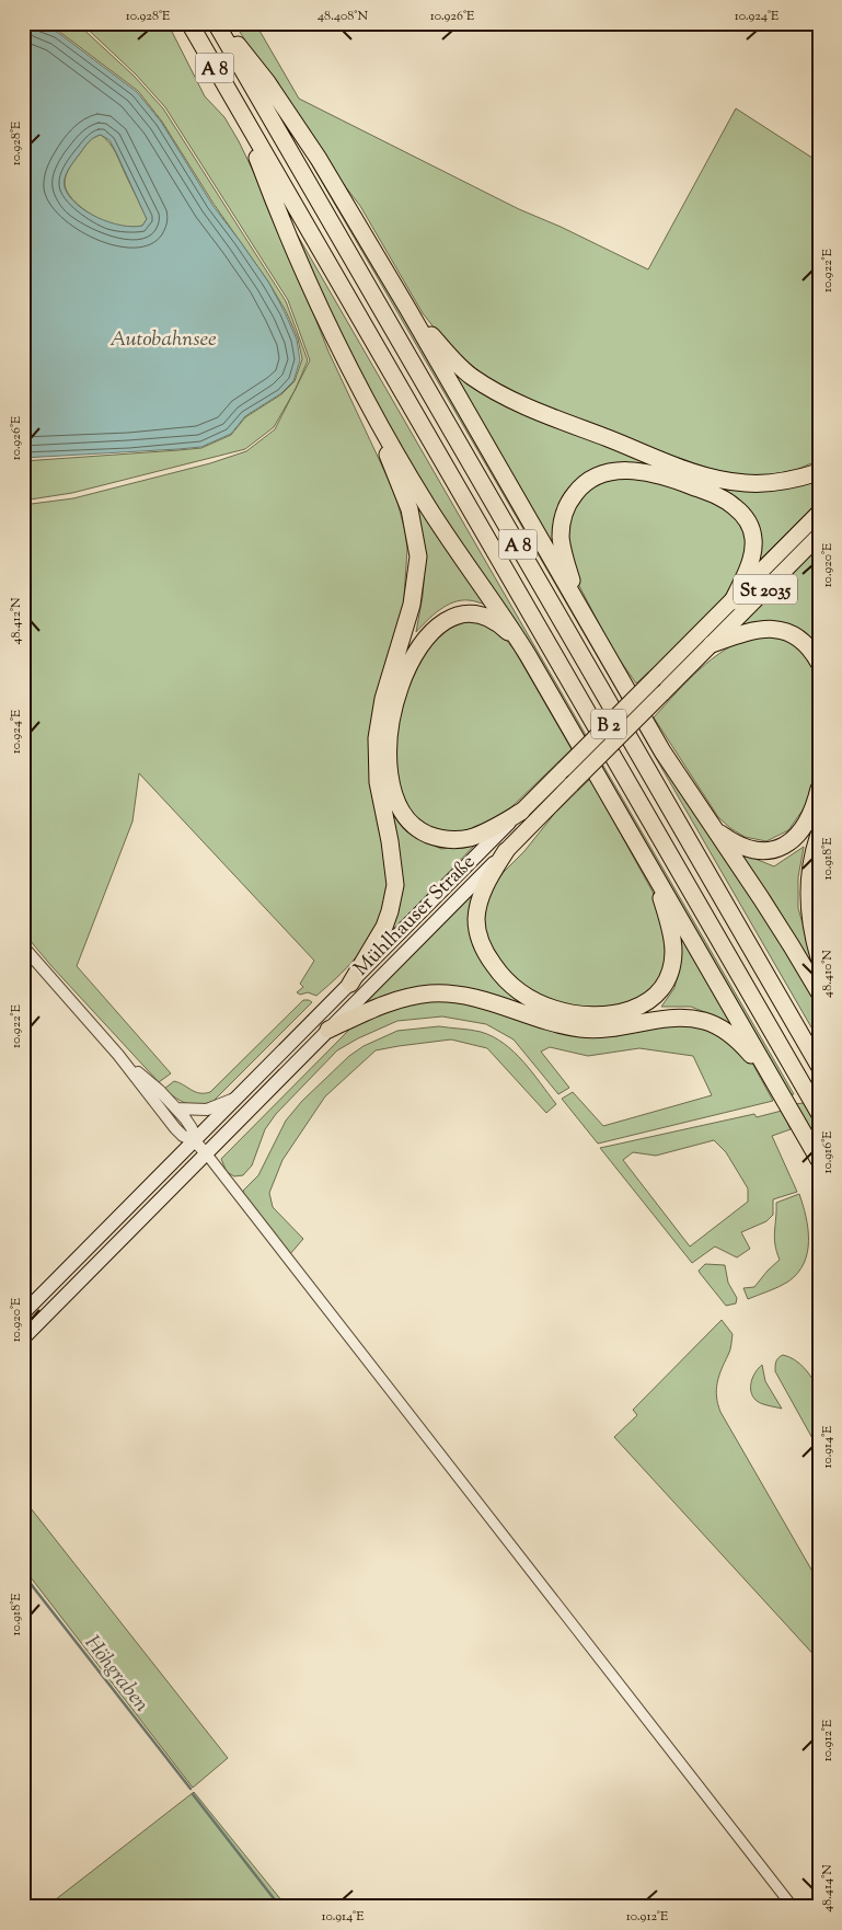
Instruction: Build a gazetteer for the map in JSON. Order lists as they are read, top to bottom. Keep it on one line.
{"streets":{"highway":["A 8"],"main road":["St 2035","B 2","Mühlhauser Straße"]},"water":["Autobahnsee","Höhgraben"],"coordinates":["10.928°E","48.408°N","10.926°E","10.924°E","10.922°E","10.920°E","48.412°N","10.918°E","48.410°N","10.916°E","10.914°E","10.912°E","48.414°N"]}
